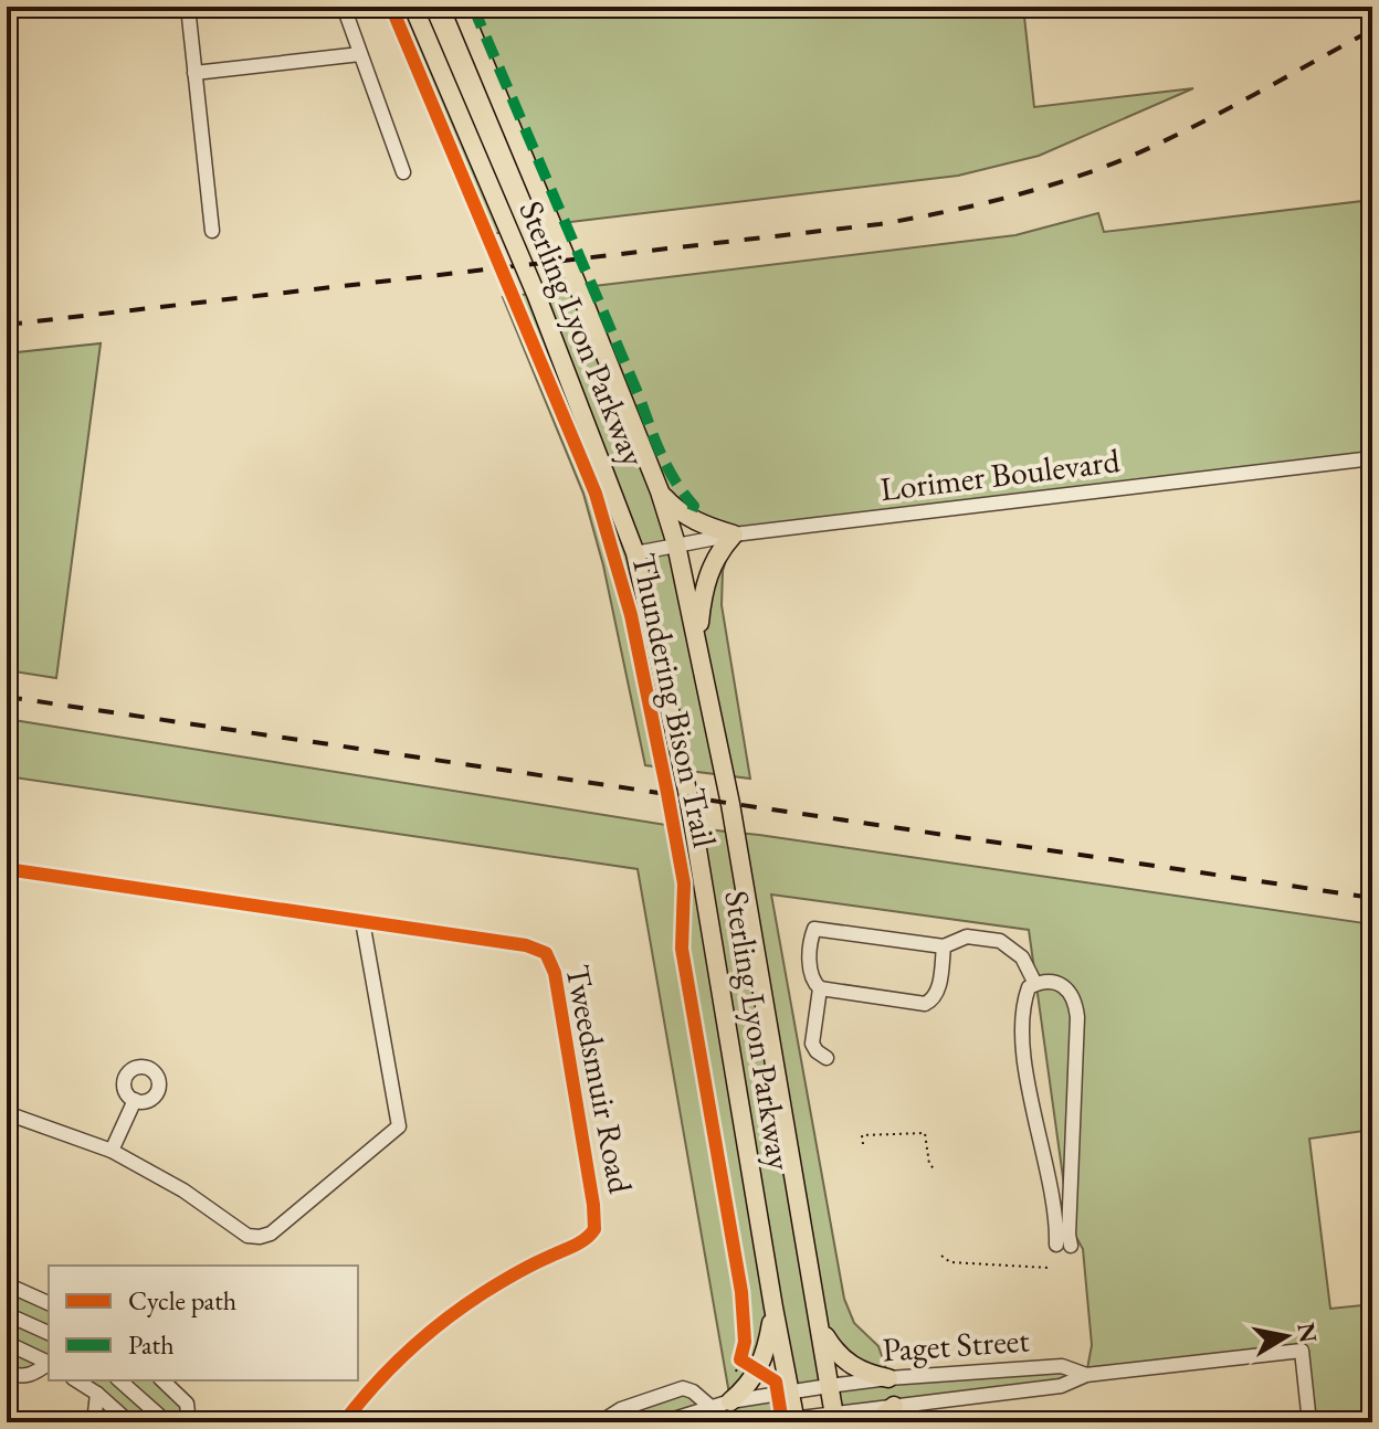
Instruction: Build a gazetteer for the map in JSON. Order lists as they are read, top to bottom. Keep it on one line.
{"streets":{"main road":["Sterling Lyon Parkway"],"street":["Lorimer Boulevard","Tweedsmuir Road","Paget Street"],"cycle path":["Thundering Bison Trail"]},"crossings":[["Sterling Lyon Parkway","Lorimer Boulevard"],["Sterling Lyon Parkway","Paget Street"]],"legend":["Cycle path","Path"],"north":"right"}
